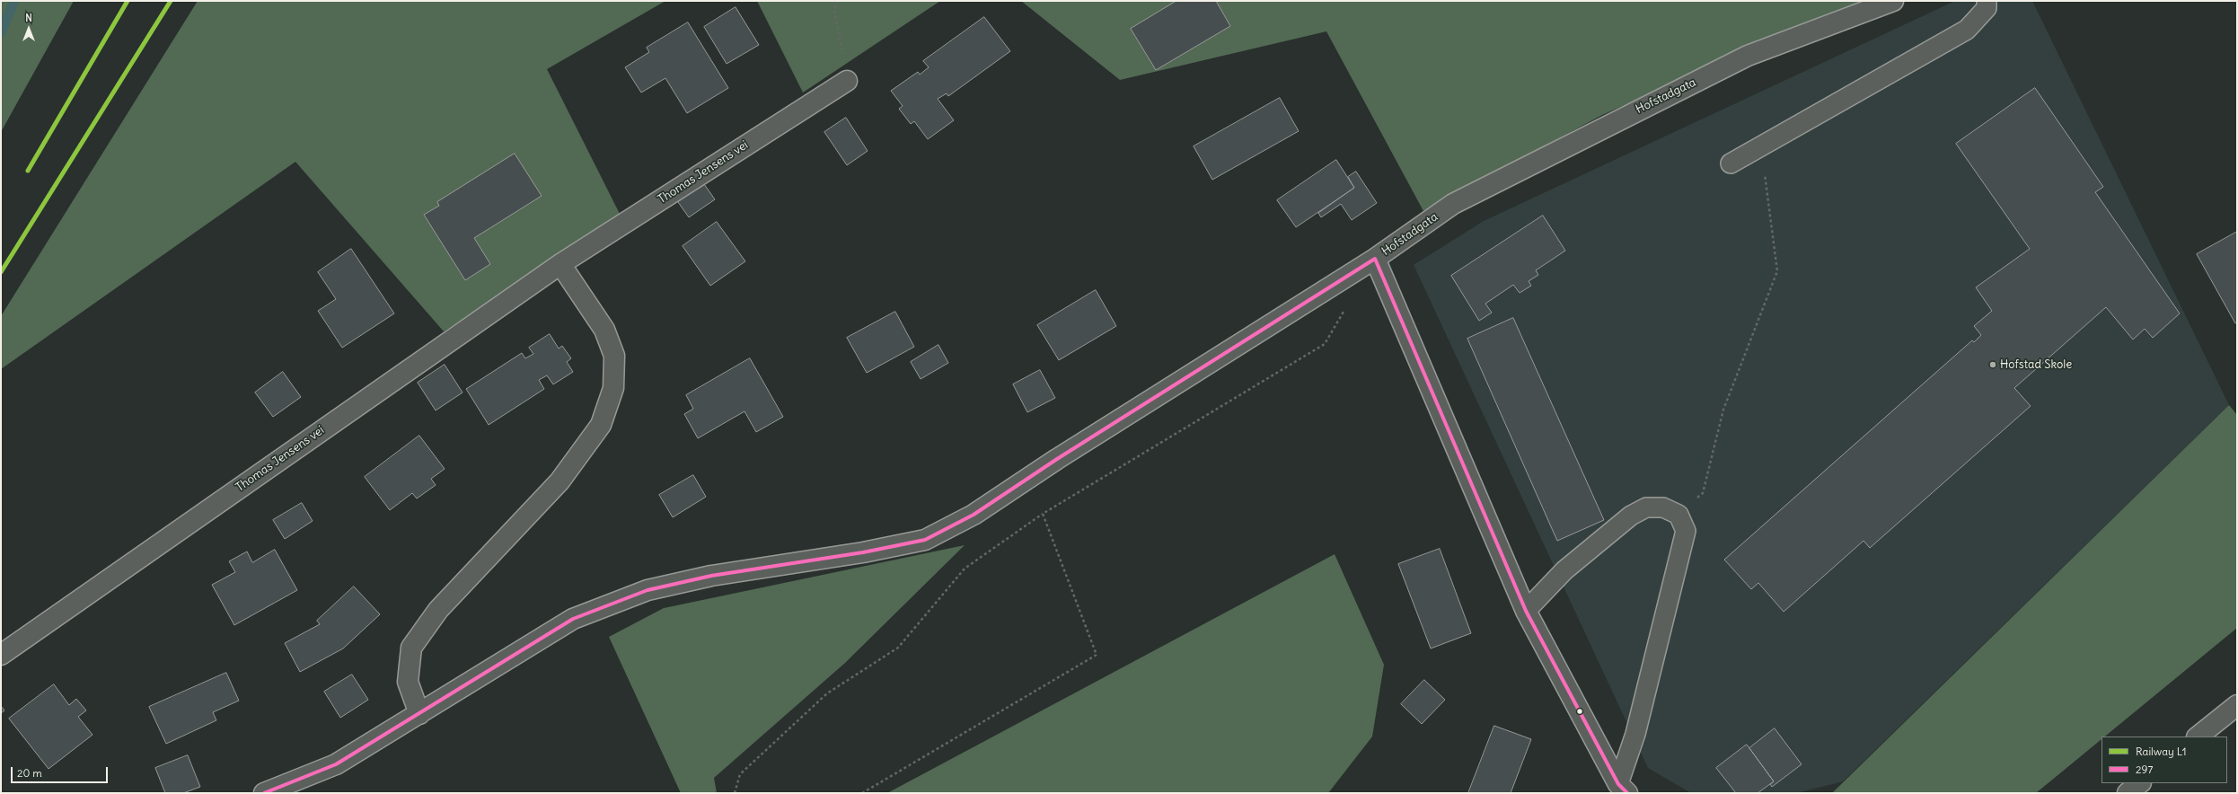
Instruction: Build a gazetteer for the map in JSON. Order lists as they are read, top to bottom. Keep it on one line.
{"streets":{"main road":["Hofstadgata","Thomas Jensens vei"]},"places":["Hofstad Skole"],"lines":["rail line L1","transit line 297"],"legend":["Railway L1","297"],"scale_bar":"20 m","north":"top"}
